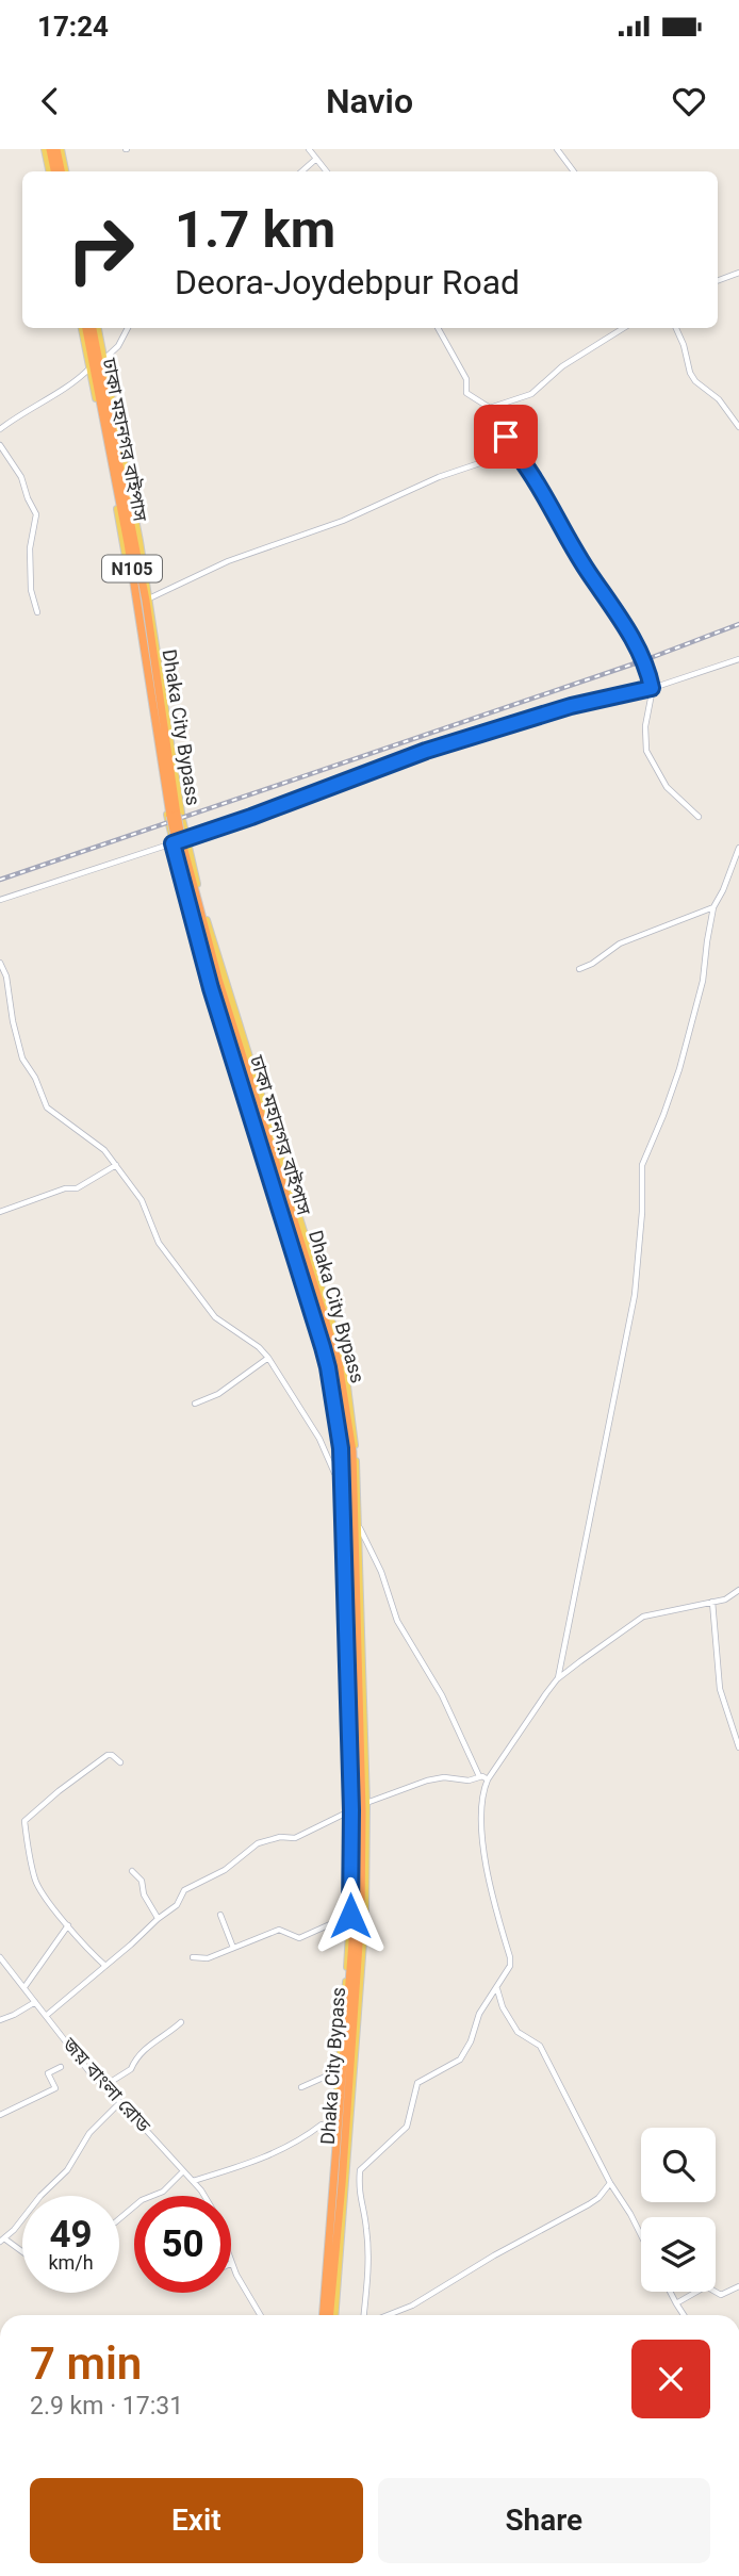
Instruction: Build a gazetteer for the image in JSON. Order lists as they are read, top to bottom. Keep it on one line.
{"streets":{"highway":["ঢাকা মহানগর বাইপাস","N105","Dhaka City Bypass"],"street":["জয় বাংলা রোড"]},"crossings":[["ঢাকা মহানগর বাইপাস","Dhaka City Bypass"]],"page":{"status":"17:24","header":"Navio","turn":["1.7 km","Deora-Joydebpur Road"],"speed":"49 km/h","limit":"50","heading":["7 min","2.9 km · 17:31"],"buttons":["Exit","Share"]}}
